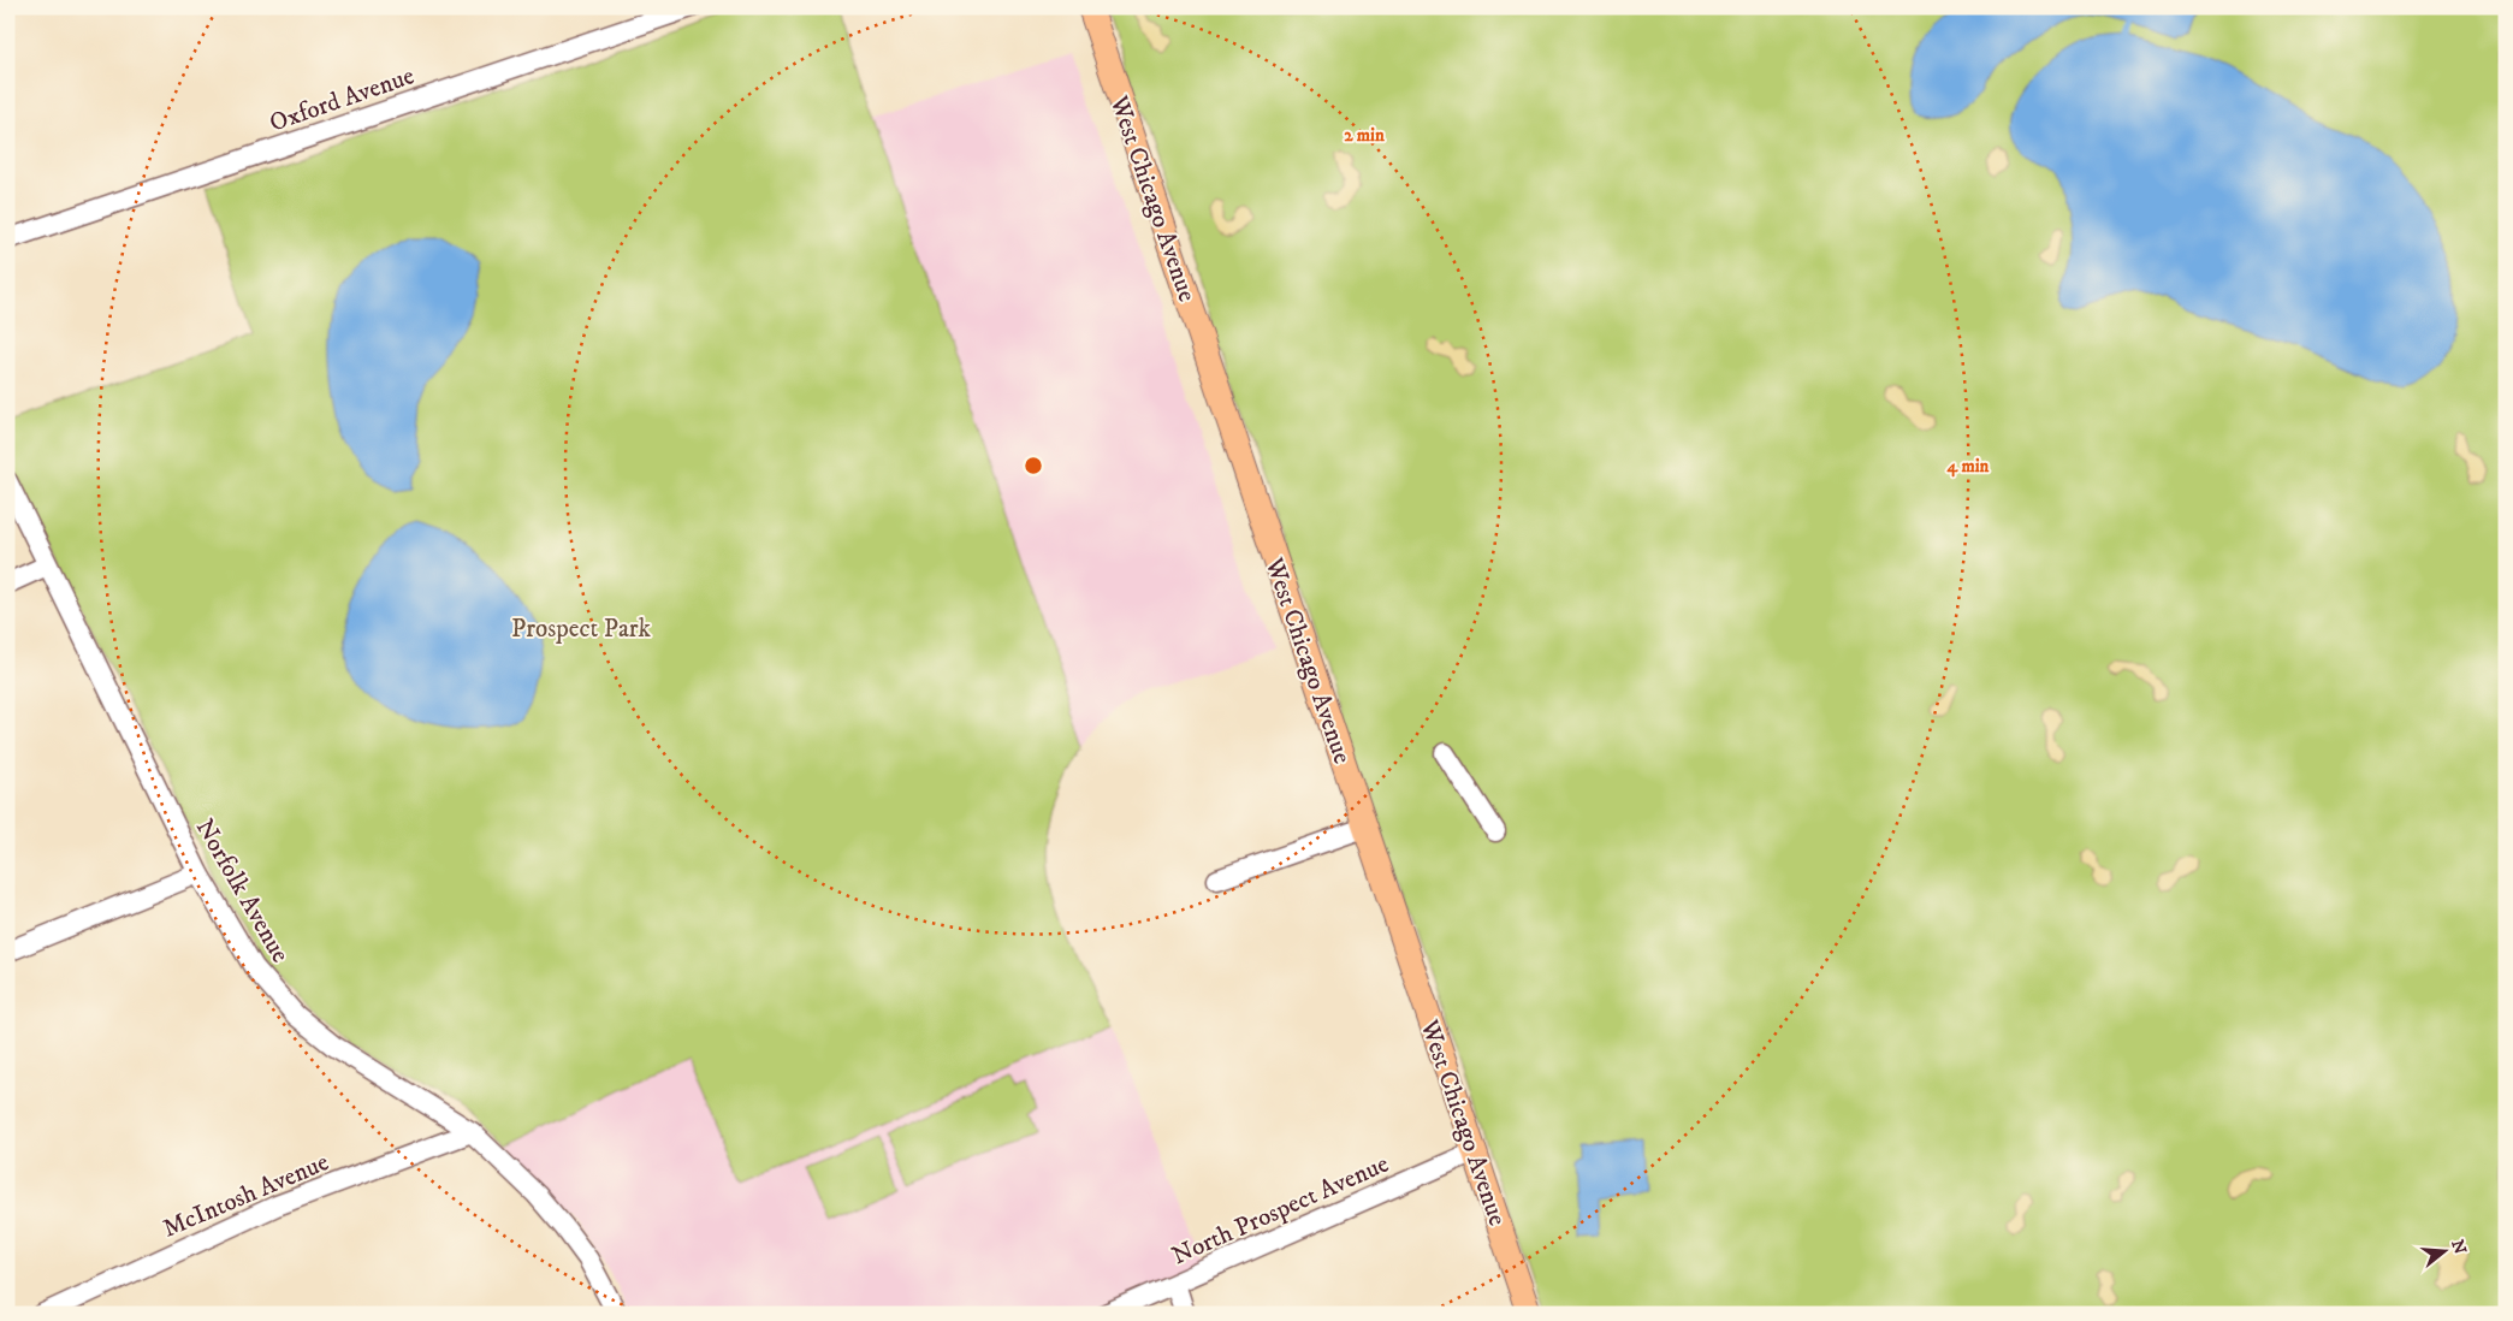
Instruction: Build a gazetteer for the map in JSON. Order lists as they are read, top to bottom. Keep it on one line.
{"streets":{"main road":["West Chicago Avenue"],"street":["Oxford Avenue","Norfolk Avenue","McIntosh Avenue","North Prospect Avenue"]},"crossings":[["West Chicago Avenue","North Prospect Avenue"],["Norfolk Avenue","McIntosh Avenue"]],"parks":["Prospect Park"],"north":"right","rings":["2 min","4 min"]}
